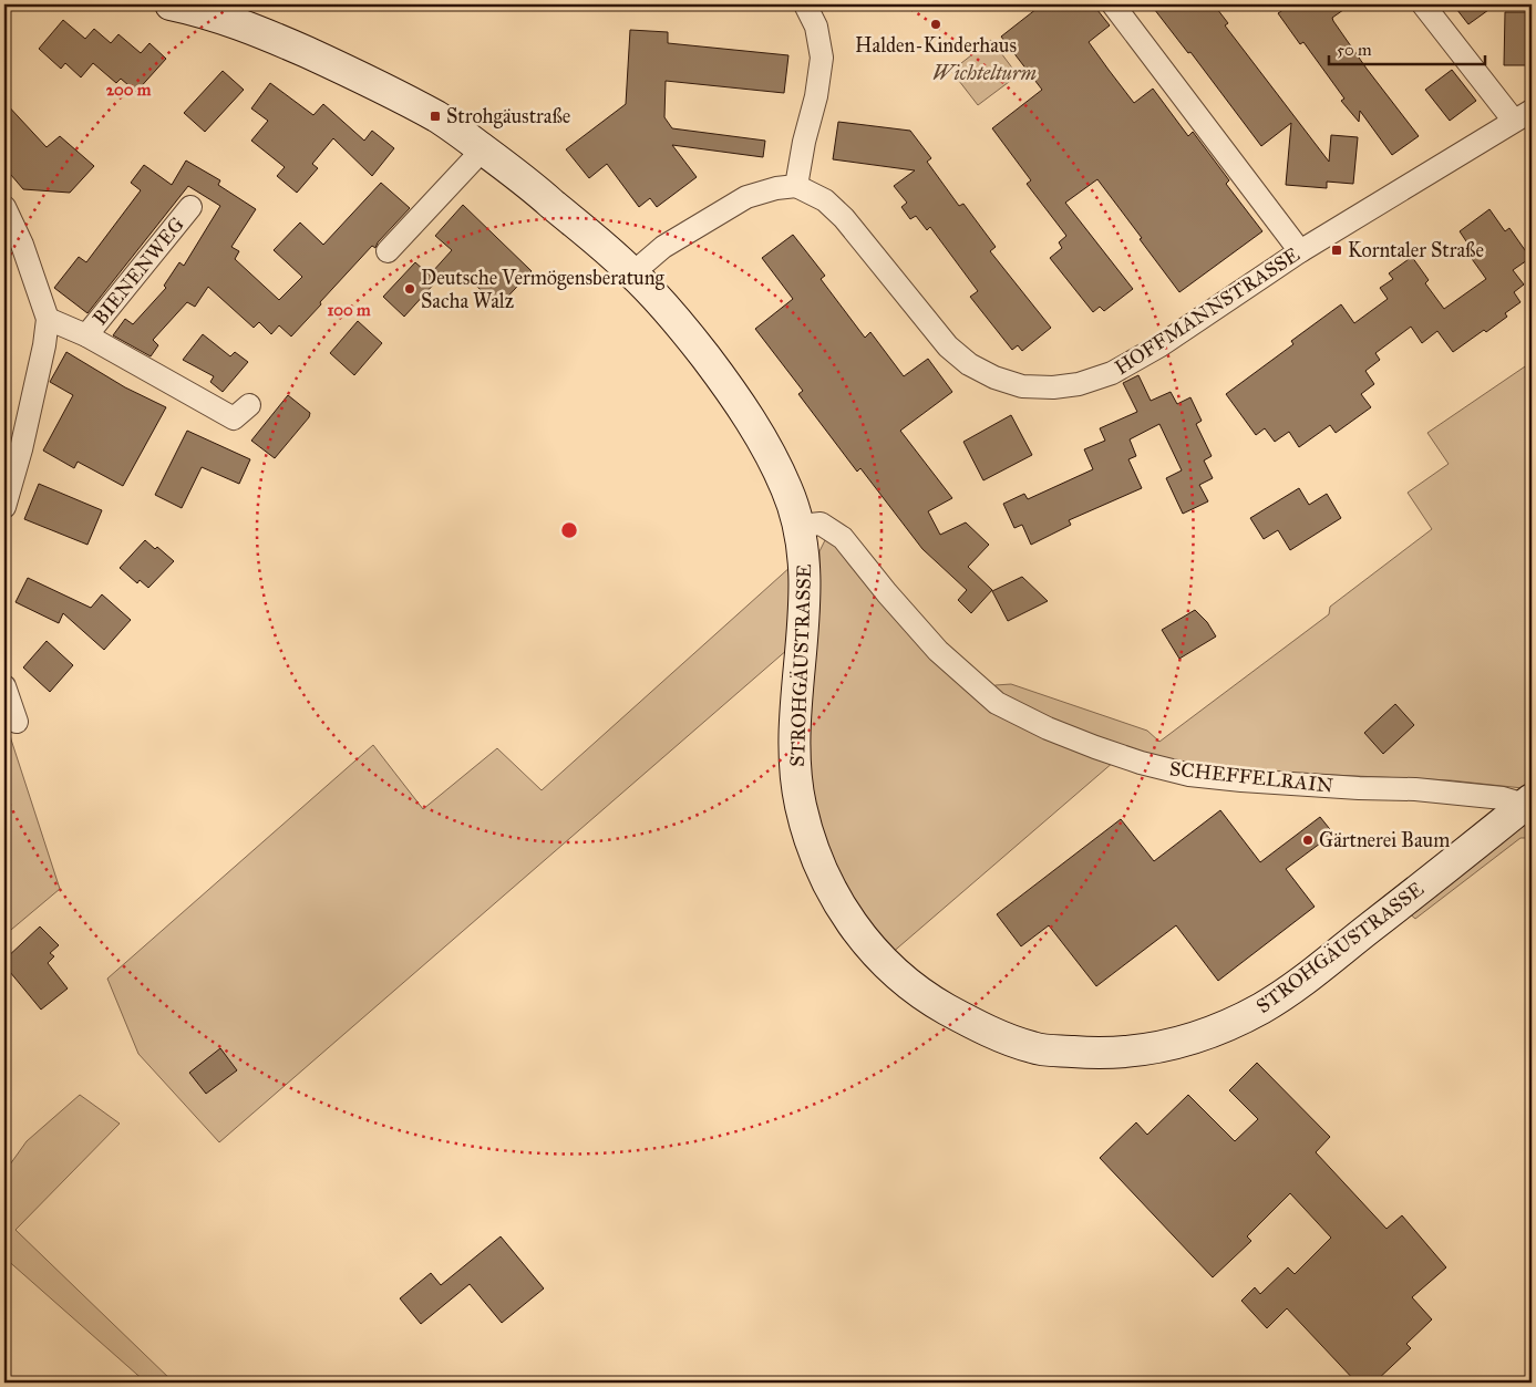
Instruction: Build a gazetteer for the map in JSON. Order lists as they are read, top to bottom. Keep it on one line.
{"streets":{"main road":["STROHGÄUSTRASSE"],"street":["BIENENWEG","HOFFMANNSTRASSE","SCHEFFELRAIN"]},"crossings":[["STROHGÄUSTRASSE","SCHEFFELRAIN"]],"parks":["Wichtelturm"],"places":{"other":["Halden-Kinderhaus","Deutsche Vermögensberatung Sacha Walz","Gärtnerei Baum"],"transit":["Strohgäustraße","Korntaler Straße"]},"scale_bar":"50 m","rings":["200 m","100 m"]}
